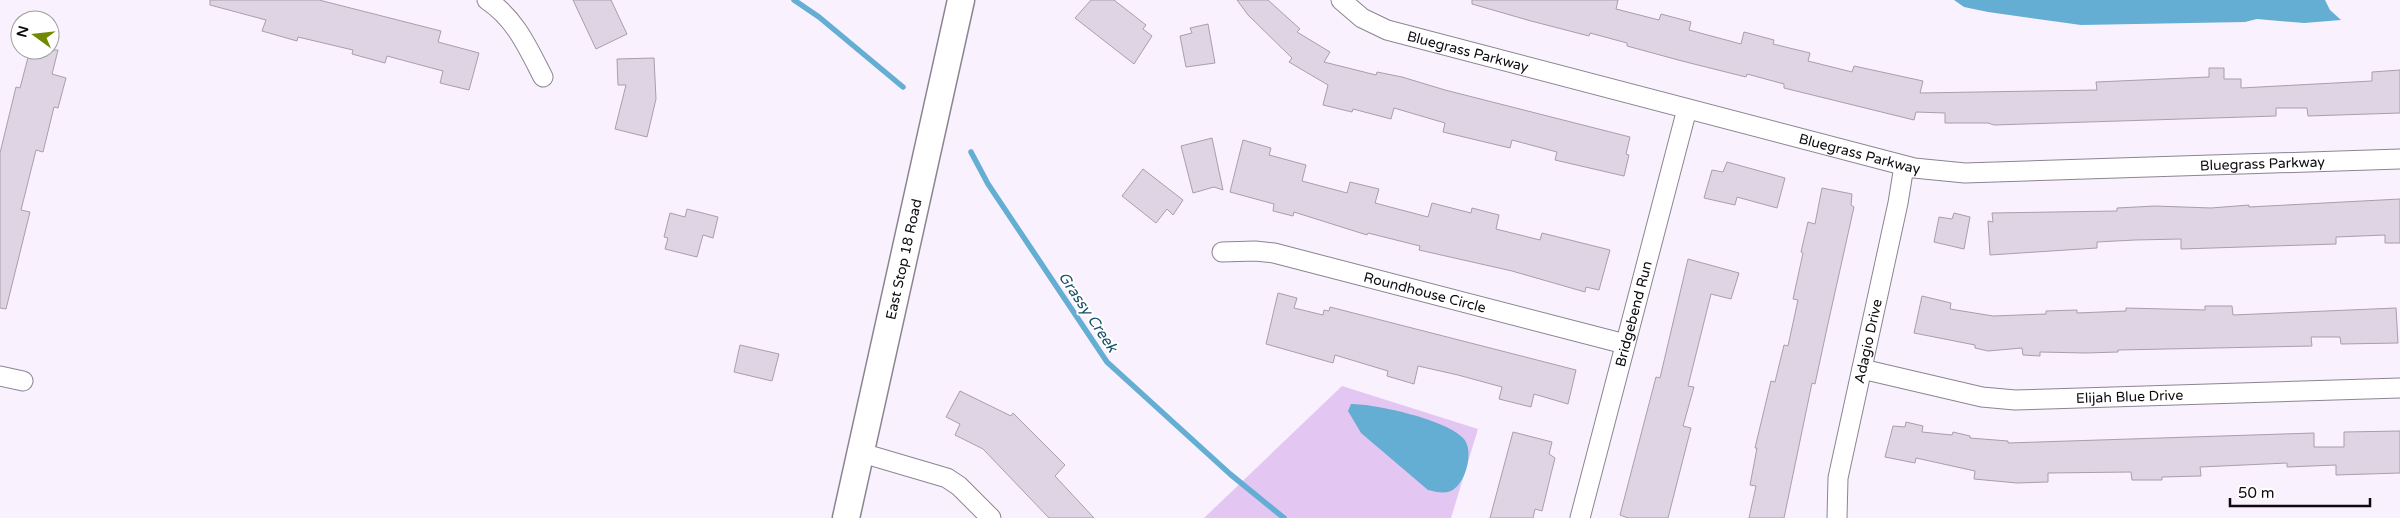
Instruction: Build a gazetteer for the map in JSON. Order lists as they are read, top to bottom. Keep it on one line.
{"streets":{"street":["Bluegrass Parkway","East Stop 18 Road","Roundhouse Circle","Bridgebend Run","Adagio Drive","Elijah Blue Drive"]},"crossings":[["Bluegrass Parkway","Bridgebend Run"],["Bluegrass Parkway","Adagio Drive"],["Roundhouse Circle","Bridgebend Run"],["Adagio Drive","Elijah Blue Drive"]],"water":["Grassy Creek"],"scale_bar":"50 m","north":"left"}
